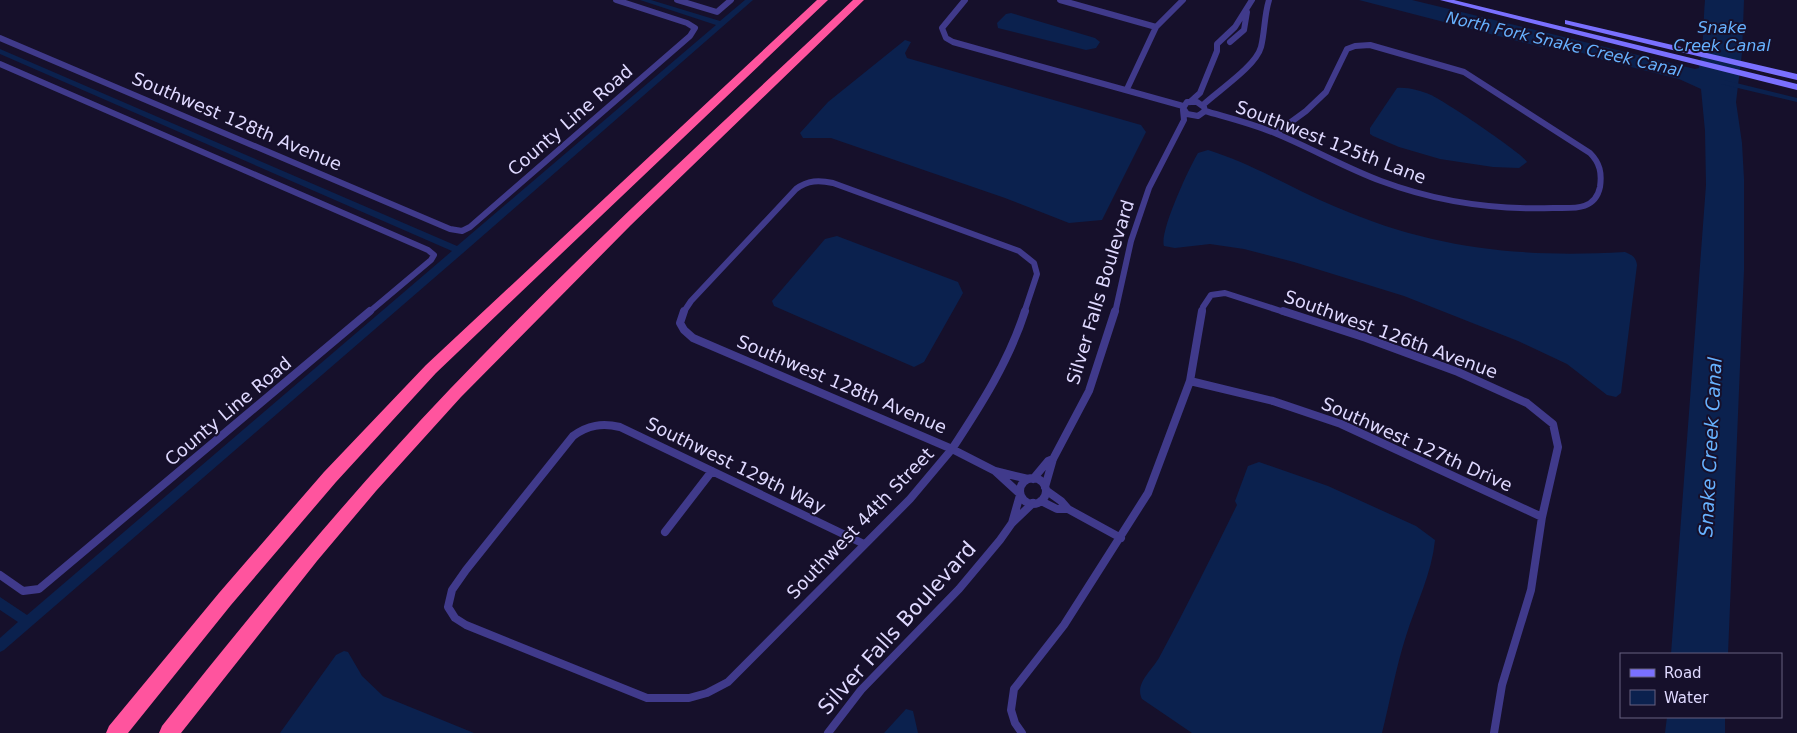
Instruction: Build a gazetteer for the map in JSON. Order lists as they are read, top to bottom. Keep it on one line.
{"streets":{"street":["County Line Road","Southwest 128th Avenue","Southwest 125th Lane","Silver Falls Boulevard","Southwest 126th Avenue","Southwest 127th Drive","Southwest 129th Way","Southwest 44th Street"]},"crossings":[["County Line Road","Southwest 128th Avenue"],["Southwest 128th Avenue","Silver Falls Boulevard"],["Southwest 128th Avenue","Southwest 44th Street"],["Southwest 125th Lane","Silver Falls Boulevard"],["Southwest 126th Avenue","Southwest 127th Drive"],["Southwest 129th Way","Southwest 44th Street"]],"water":["Snake Creek Canal","North Fork Snake Creek Canal"],"legend":["Road","Water"]}
